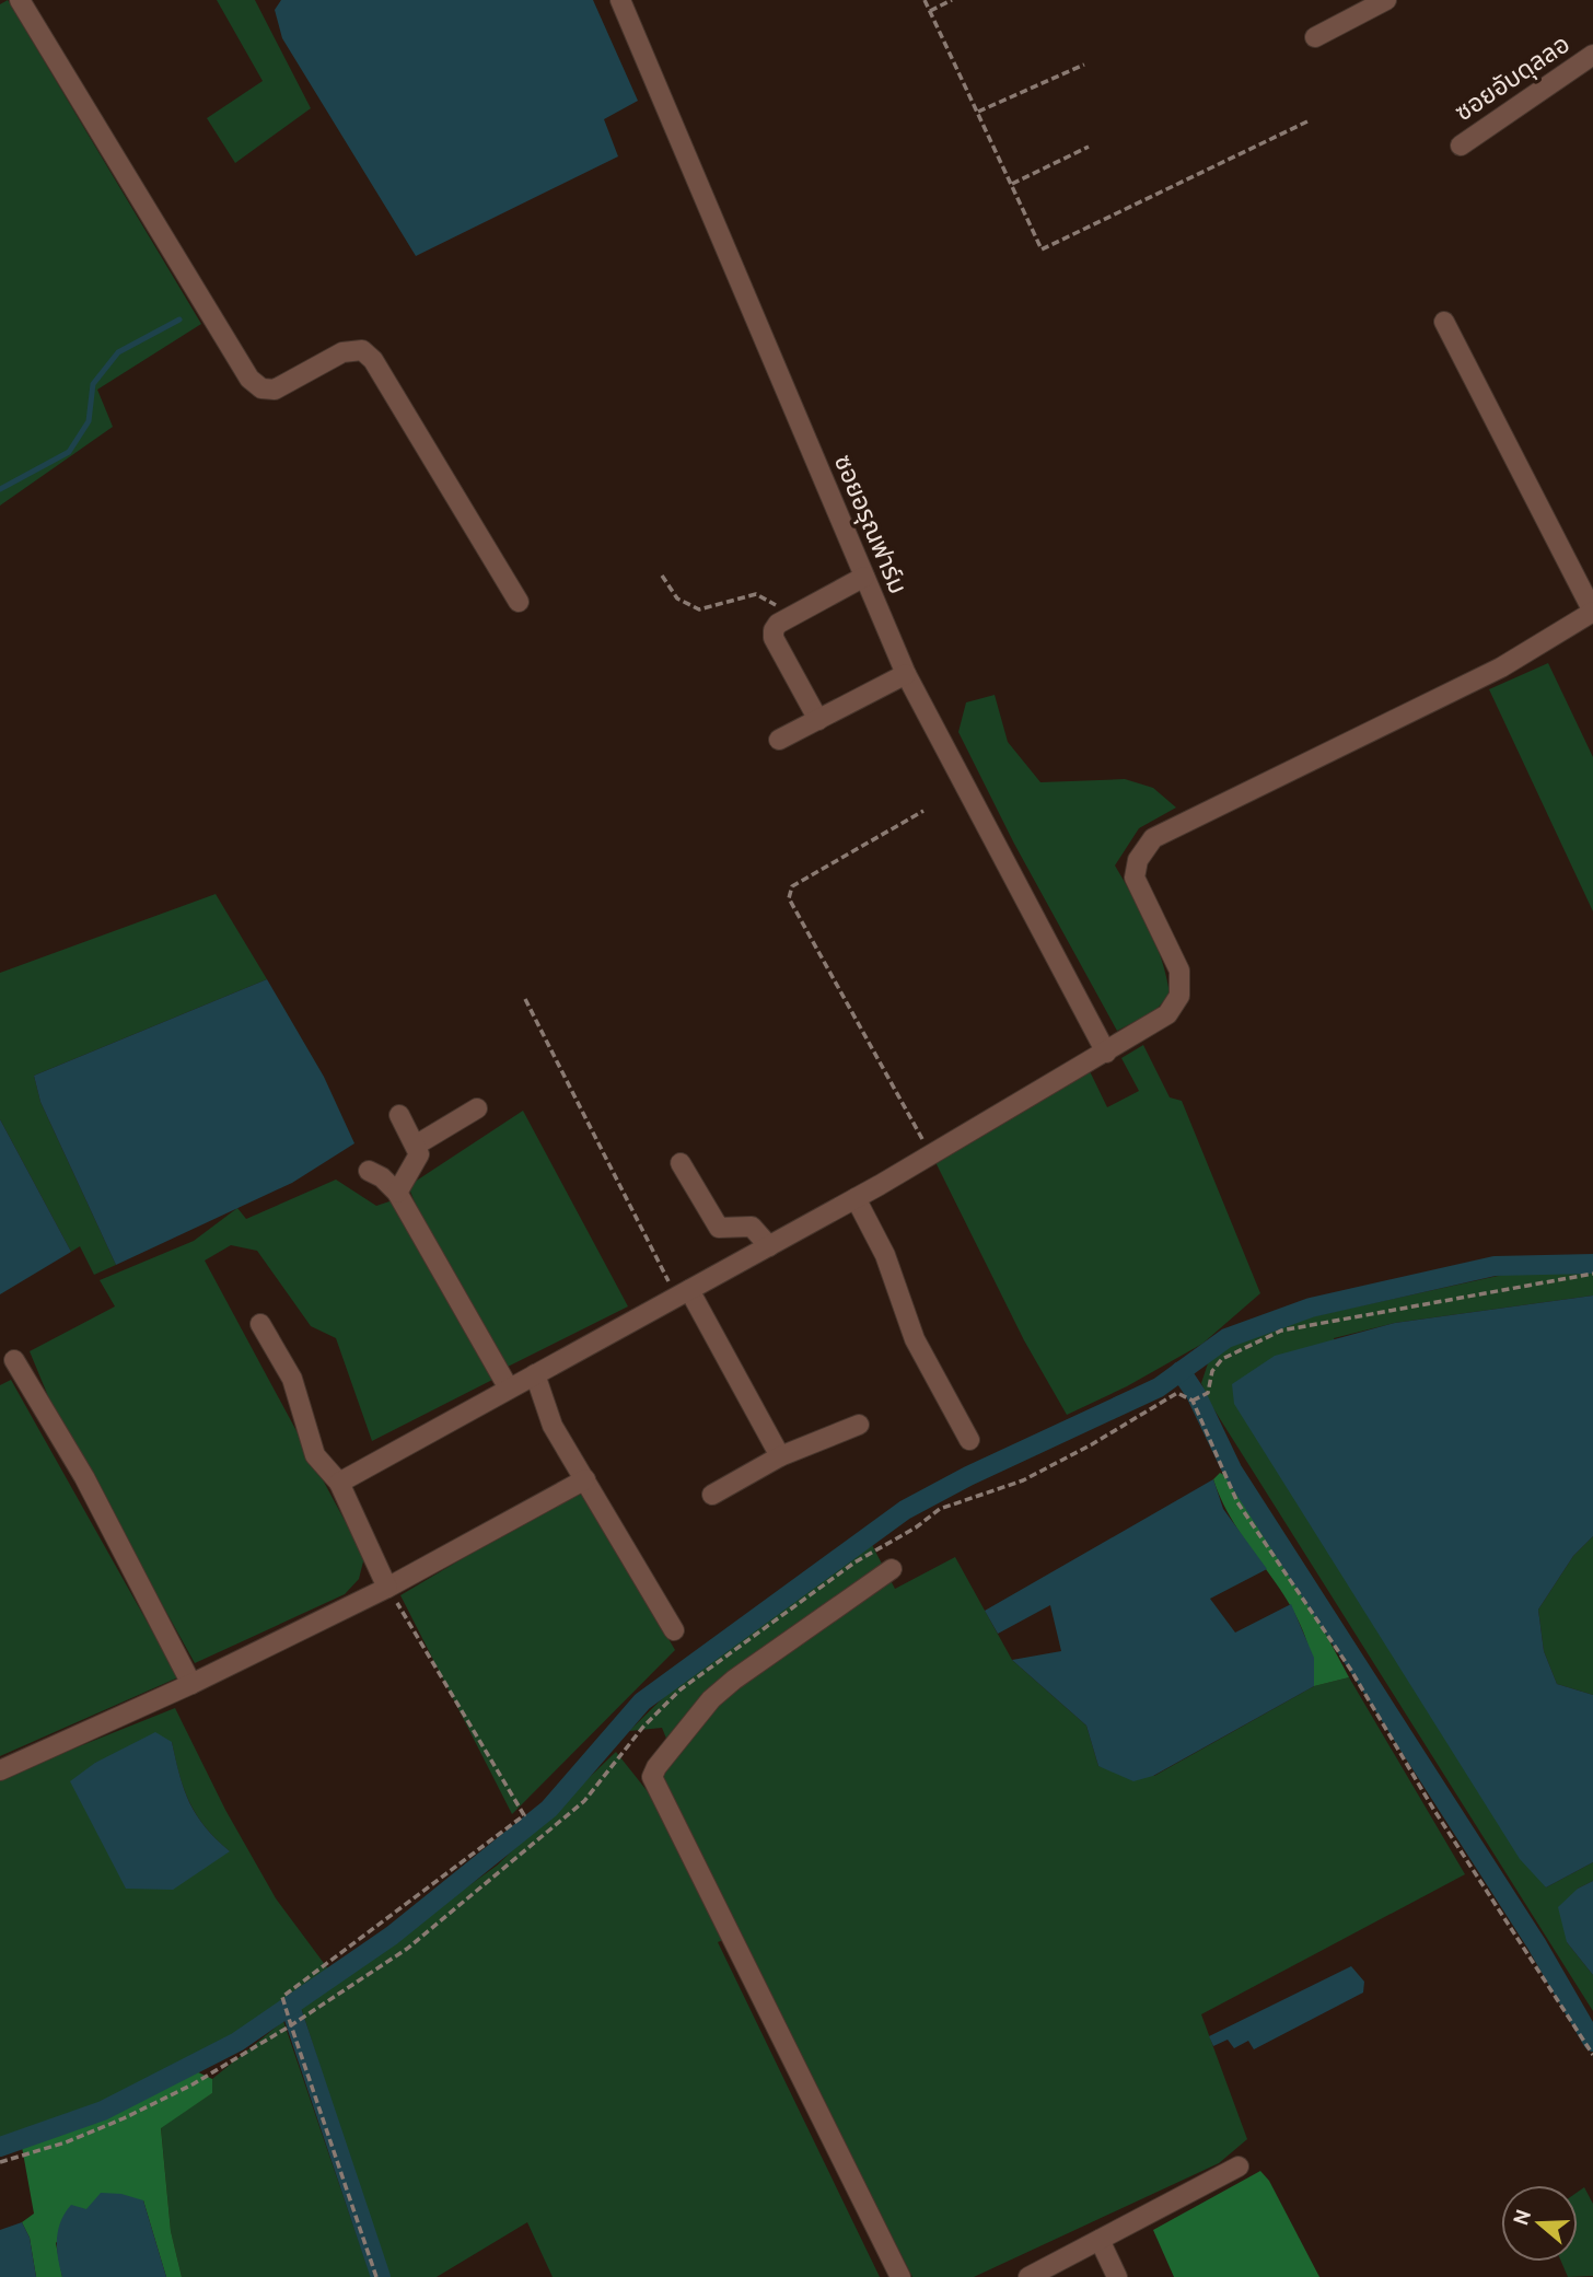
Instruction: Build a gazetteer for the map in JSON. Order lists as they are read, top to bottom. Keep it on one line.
{"streets":{"street":["ซอยอับดุลลอ","ซอยอรุณฟาร์ม"]},"north":"left"}
